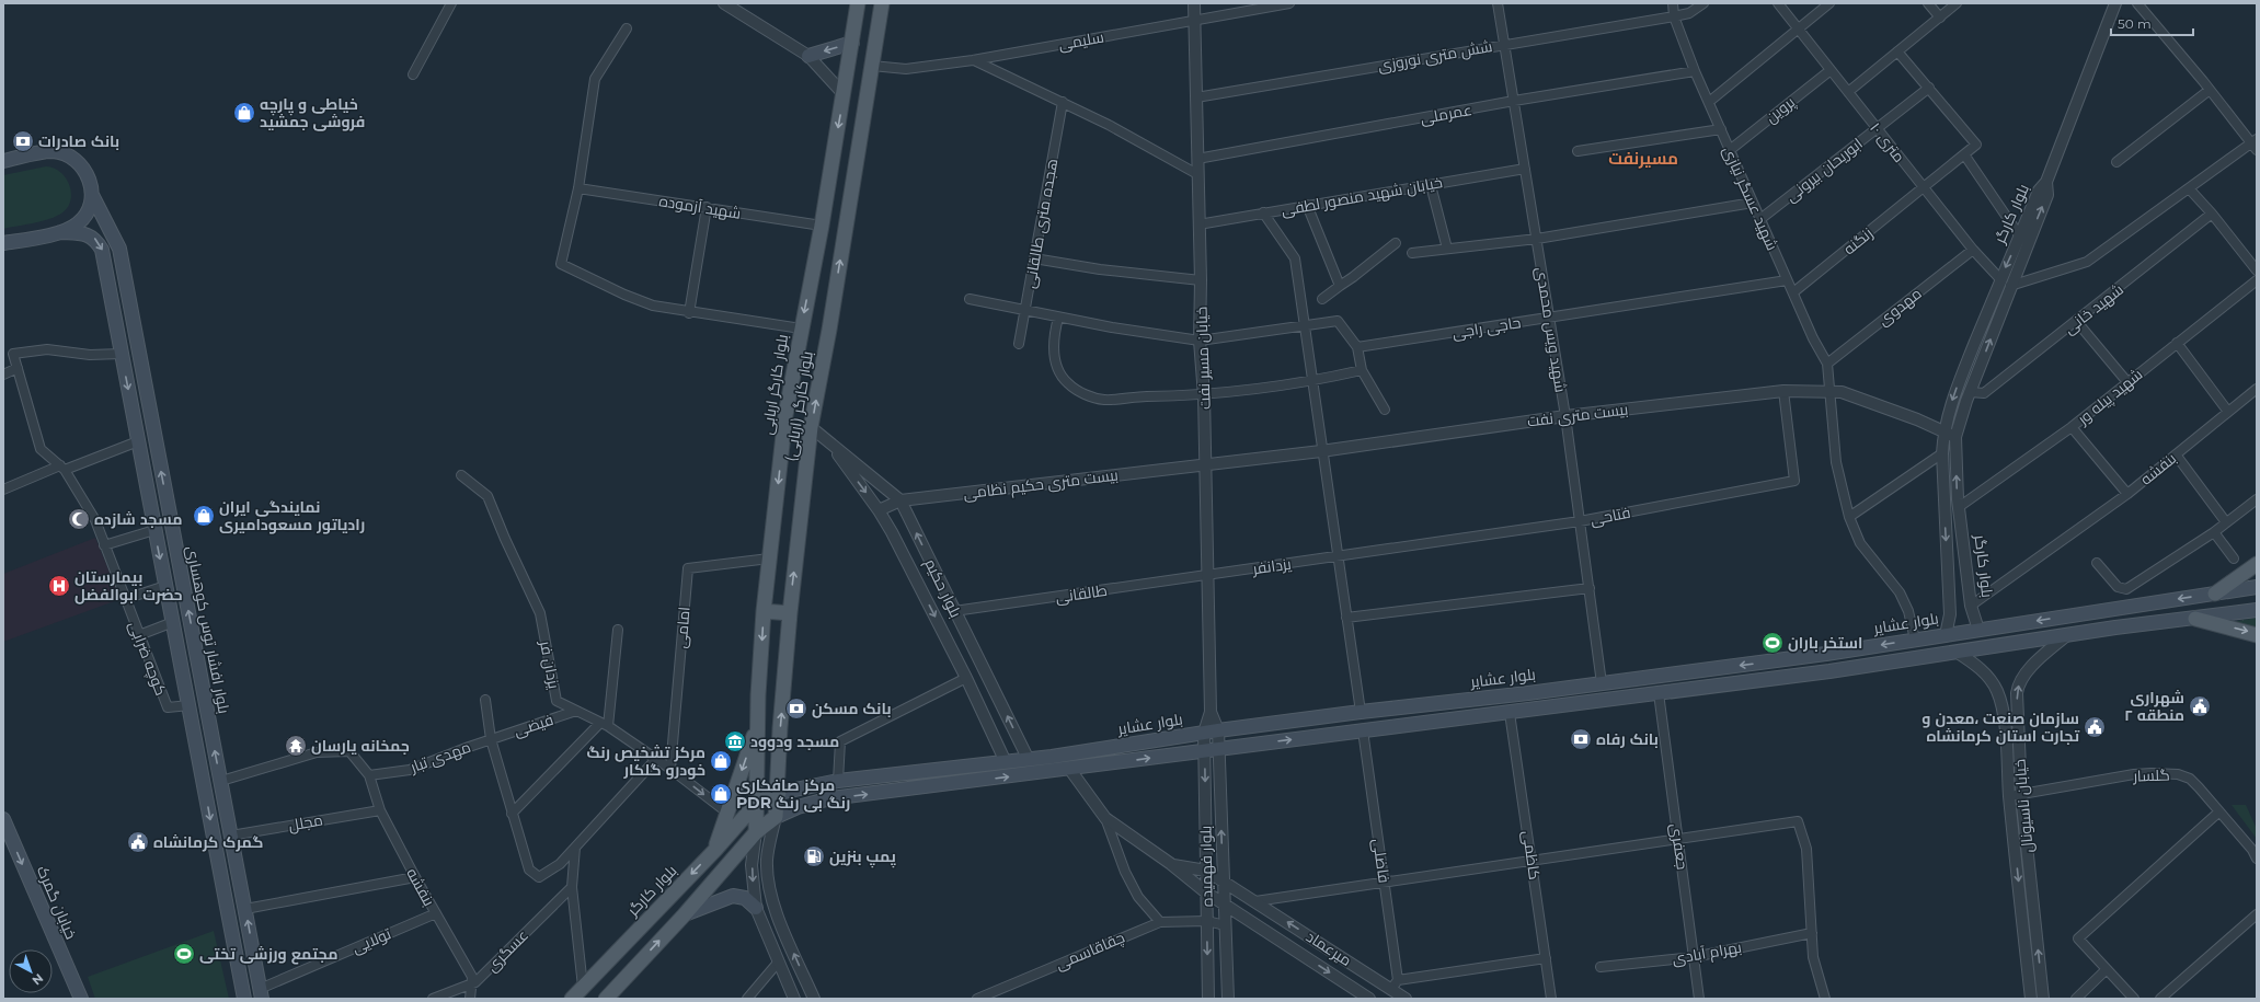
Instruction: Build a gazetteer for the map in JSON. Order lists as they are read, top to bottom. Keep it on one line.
{"streets":{"main road":["بلوار کارگر","بلوار کارگر اربابی","بلوار کارگر (اربابی)","بلوار عشایر","بلوار افشار توس کوهساری","خیابان گمرک"],"street":["سلیمی","شش متری نوروزی","پروین","عمرملی","۱۰ متری","ابوریحان بیرونی","خیابان شهید منصور لطفی","شهید عسگر نیازی","شهید آزموده","هجده متری طالقانی","زنگنه","مهدوی","شهید خانی","حاجی راجی","شهید ویس محمدی","خیابان مسیر نفت","شهید پیله ور","بیست متری نفت","بنفشه","بیست متری حکیم نظامی","فتاحی","یزدانفر","بلوار حکیم","طالقانی","امامی","کوچه ضرابی","یزدان فر","فیضی","مهدی تبار","گلسار","خیابان ناسیونال","مجلل","جعفری","کاظمی","فاضلی","بلوار فهمیده","تولایی","میرعماد","عسگری","چقاقاسمی","بهرام آبادی"]},"crossings":[["سلیمی","خیابان مسیر نفت"],["سلیمی","بلوار کارگر (اربابی)"],["شش متری نوروزی","شهید عسگر نیازی"],["شش متری نوروزی","شهید ویس محمدی"],["شش متری نوروزی","خیابان مسیر نفت"],["پروین","۱۰ متری"],["پروین","شهید عسگر نیازی"],["عمرملی","شهید عسگر نیازی"],["عمرملی","شهید ویس محمدی"],["عمرملی","خیابان مسیر نفت"],["۱۰ متری","ابوریحان بیرونی"],["۱۰ متری","بلوار کارگر"],["۱۰ متری","زنگنه"],["۱۰ متری","مهدوی"],["ابوریحان بیرونی","شهید عسگر نیازی"],["خیابان شهید منصور لطفی","شهید ویس محمدی"],["خیابان شهید منصور لطفی","خیابان مسیر نفت"],["شهید عسگر نیازی","زنگنه"],["شهید عسگر نیازی","مهدوی"],["شهید عسگر نیازی","حاجی راجی"],["شهید عسگر نیازی","بیست متری نفت"],["شهید عسگر نیازی","بلوار عشایر"],["شهید آزموده","بلوار کارگر اربابی"],["بلوار کارگر","شهید خانی"],["بلوار کارگر","بلوار کارگر اربابی"],["بلوار کارگر","شهید پیله ور"],["بلوار کارگر","بیست متری نفت"],["بلوار کارگر","بلوار عشایر"],["حاجی راجی","شهید ویس محمدی"],["شهید ویس محمدی","بیست متری نفت"],["شهید ویس محمدی","فتاحی"],["شهید ویس محمدی","بلوار عشایر"],["خیابان مسیر نفت","بیست متری نفت"],["خیابان مسیر نفت","بیست متری حکیم نظامی"],["خیابان مسیر نفت","یزدانفر"],["خیابان مسیر نفت","طالقانی"],["خیابان مسیر نفت","بلوار عشایر"],["خیابان مسیر نفت","بلوار فهمیده"],["بلوار کارگر اربابی","بلوار عشایر"],["بلوار کارگر اربابی","امامی"],["شهید پیله ور","بنفشه"],["بلوار کارگر (اربابی)","بلوار حکیم"],["بلوار کارگر (اربابی)","بلوار عشایر"],["بیست متری نفت","بیست متری حکیم نظامی"],["بیست متری نفت","فتاحی"],["بنفشه","مهدی تبار"],["بنفشه","مجلل"],["بنفشه","تولایی"],["بنفشه","عسگری"],["بیست متری حکیم نظامی","بلوار حکیم"],["فتاحی","یزدانفر"],["یزدانفر","طالقانی"],["بلوار حکیم","طالقانی"],["بلوار حکیم","بلوار عشایر"],["بلوار عشایر","بلوار فهمیده"],["امامی","یزدان فر"],["بلوار افشار توس کوهساری","مجلل"],["بلوار افشار توس کوهساری","تولایی"],["یزدان فر","فیضی"],["فیضی","مهدی تبار"],["گلسار","خیابان ناسیونال"],["جعفری","بهرام آبادی"],["فاضلی","میرعماد"],["بلوار فهمیده","میرعماد"],["بلوار فهمیده","چقاقاسمی"]],"one_way":["بلوار کارگر اربابی","بلوار کارگر (اربابی)","خیابان گمرک"],"districts":["مسیرنفت"],"places":{"shop":["خیاطی ‌‌و‌ پارچه فروشی جمشید","نمایندگی ایران رادیاتور مسعودامیری","مرکز تشخیص رنگ خودرو گلکار","مرکز صافکاری PDR رنگ بی رنگ"],"bank":["بانک صادرات","بانک مسکن","بانک رفاه"],"mosque":["مسجد شازده"],"hospital":["بیمارستان حضرت ابوالفضل"],"sports":["استخر باران","مجتمع ورزشی تختی"],"public building":["شهراری منطقه ۲","سازمان صنعت ،معدن و تجارت استان کرمانشاه","گمرک کرمانشاه"],"museum":["مسجد ودوود"],"temple":["جمخانه یارسان"],"fuel station":["پمپ بنزین"]},"scale_bar":"50 m","north":"bottom right"}
